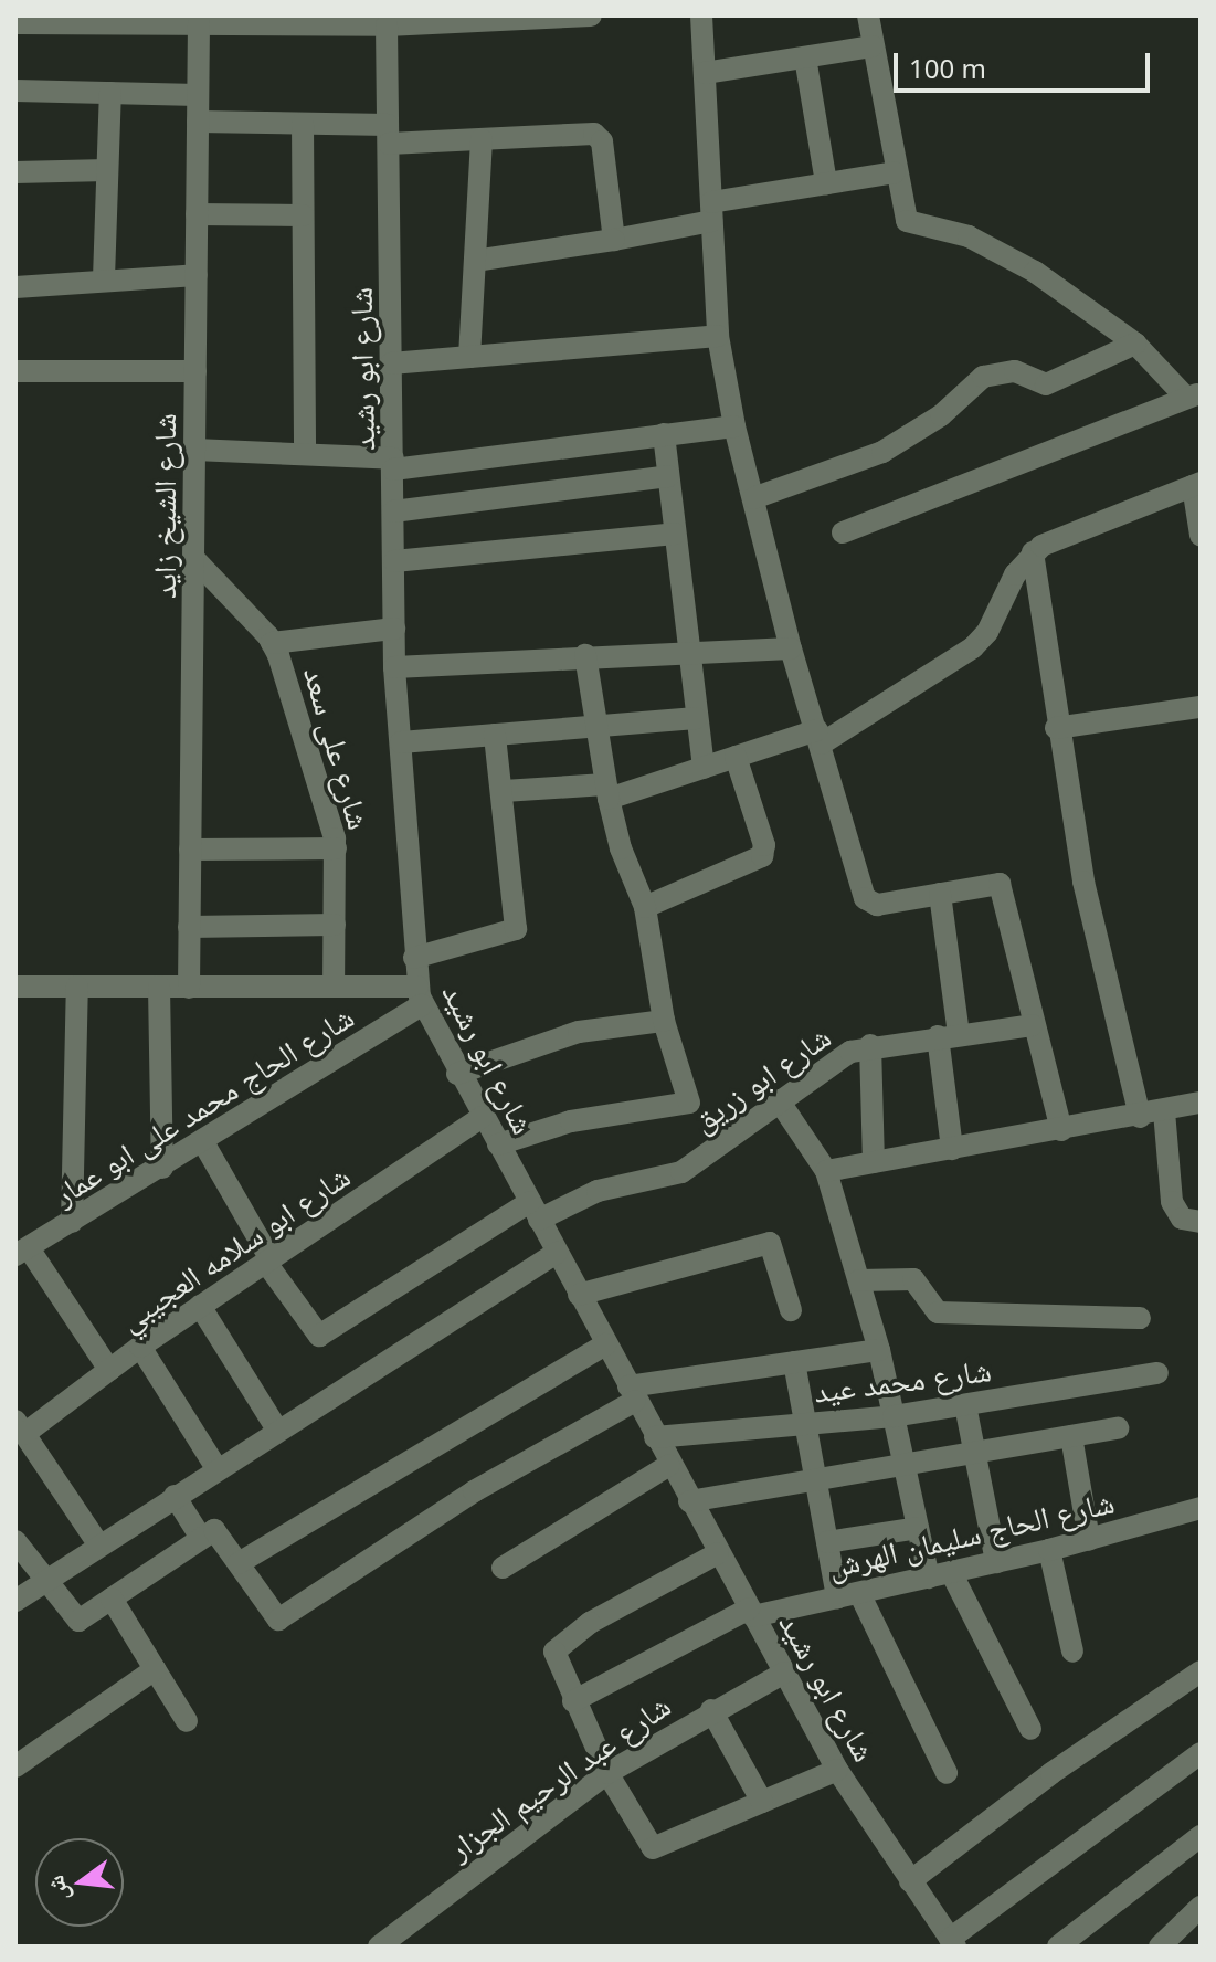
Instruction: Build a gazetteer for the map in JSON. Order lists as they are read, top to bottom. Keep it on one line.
{"streets":{"street":["شارع ابو رشيد","شارع الشيخ زايد","شارع على سعد","شارع ابو زريق","شارع الحاج محمد على ابو عمار","شارع ابو سلامه العجيبي","شارع محمد عيد","شارع الحاج سليمان الهرش","شارع عبد الرحيم الجزار"]},"crossings":[["شارع ابو رشيد","شارع ابو زريق"],["شارع ابو رشيد","شارع الحاج محمد على ابو عمار"],["شارع ابو رشيد","شارع ابو سلامه العجيبي"],["شارع ابو رشيد","شارع محمد عيد"],["شارع ابو رشيد","شارع الحاج سليمان الهرش"],["شارع ابو رشيد","شارع عبد الرحيم الجزار"],["شارع الشيخ زايد","شارع على سعد"],["شارع ابو زريق","شارع ابو سلامه العجيبي"]],"scale_bar":"100 m","north":"left"}
